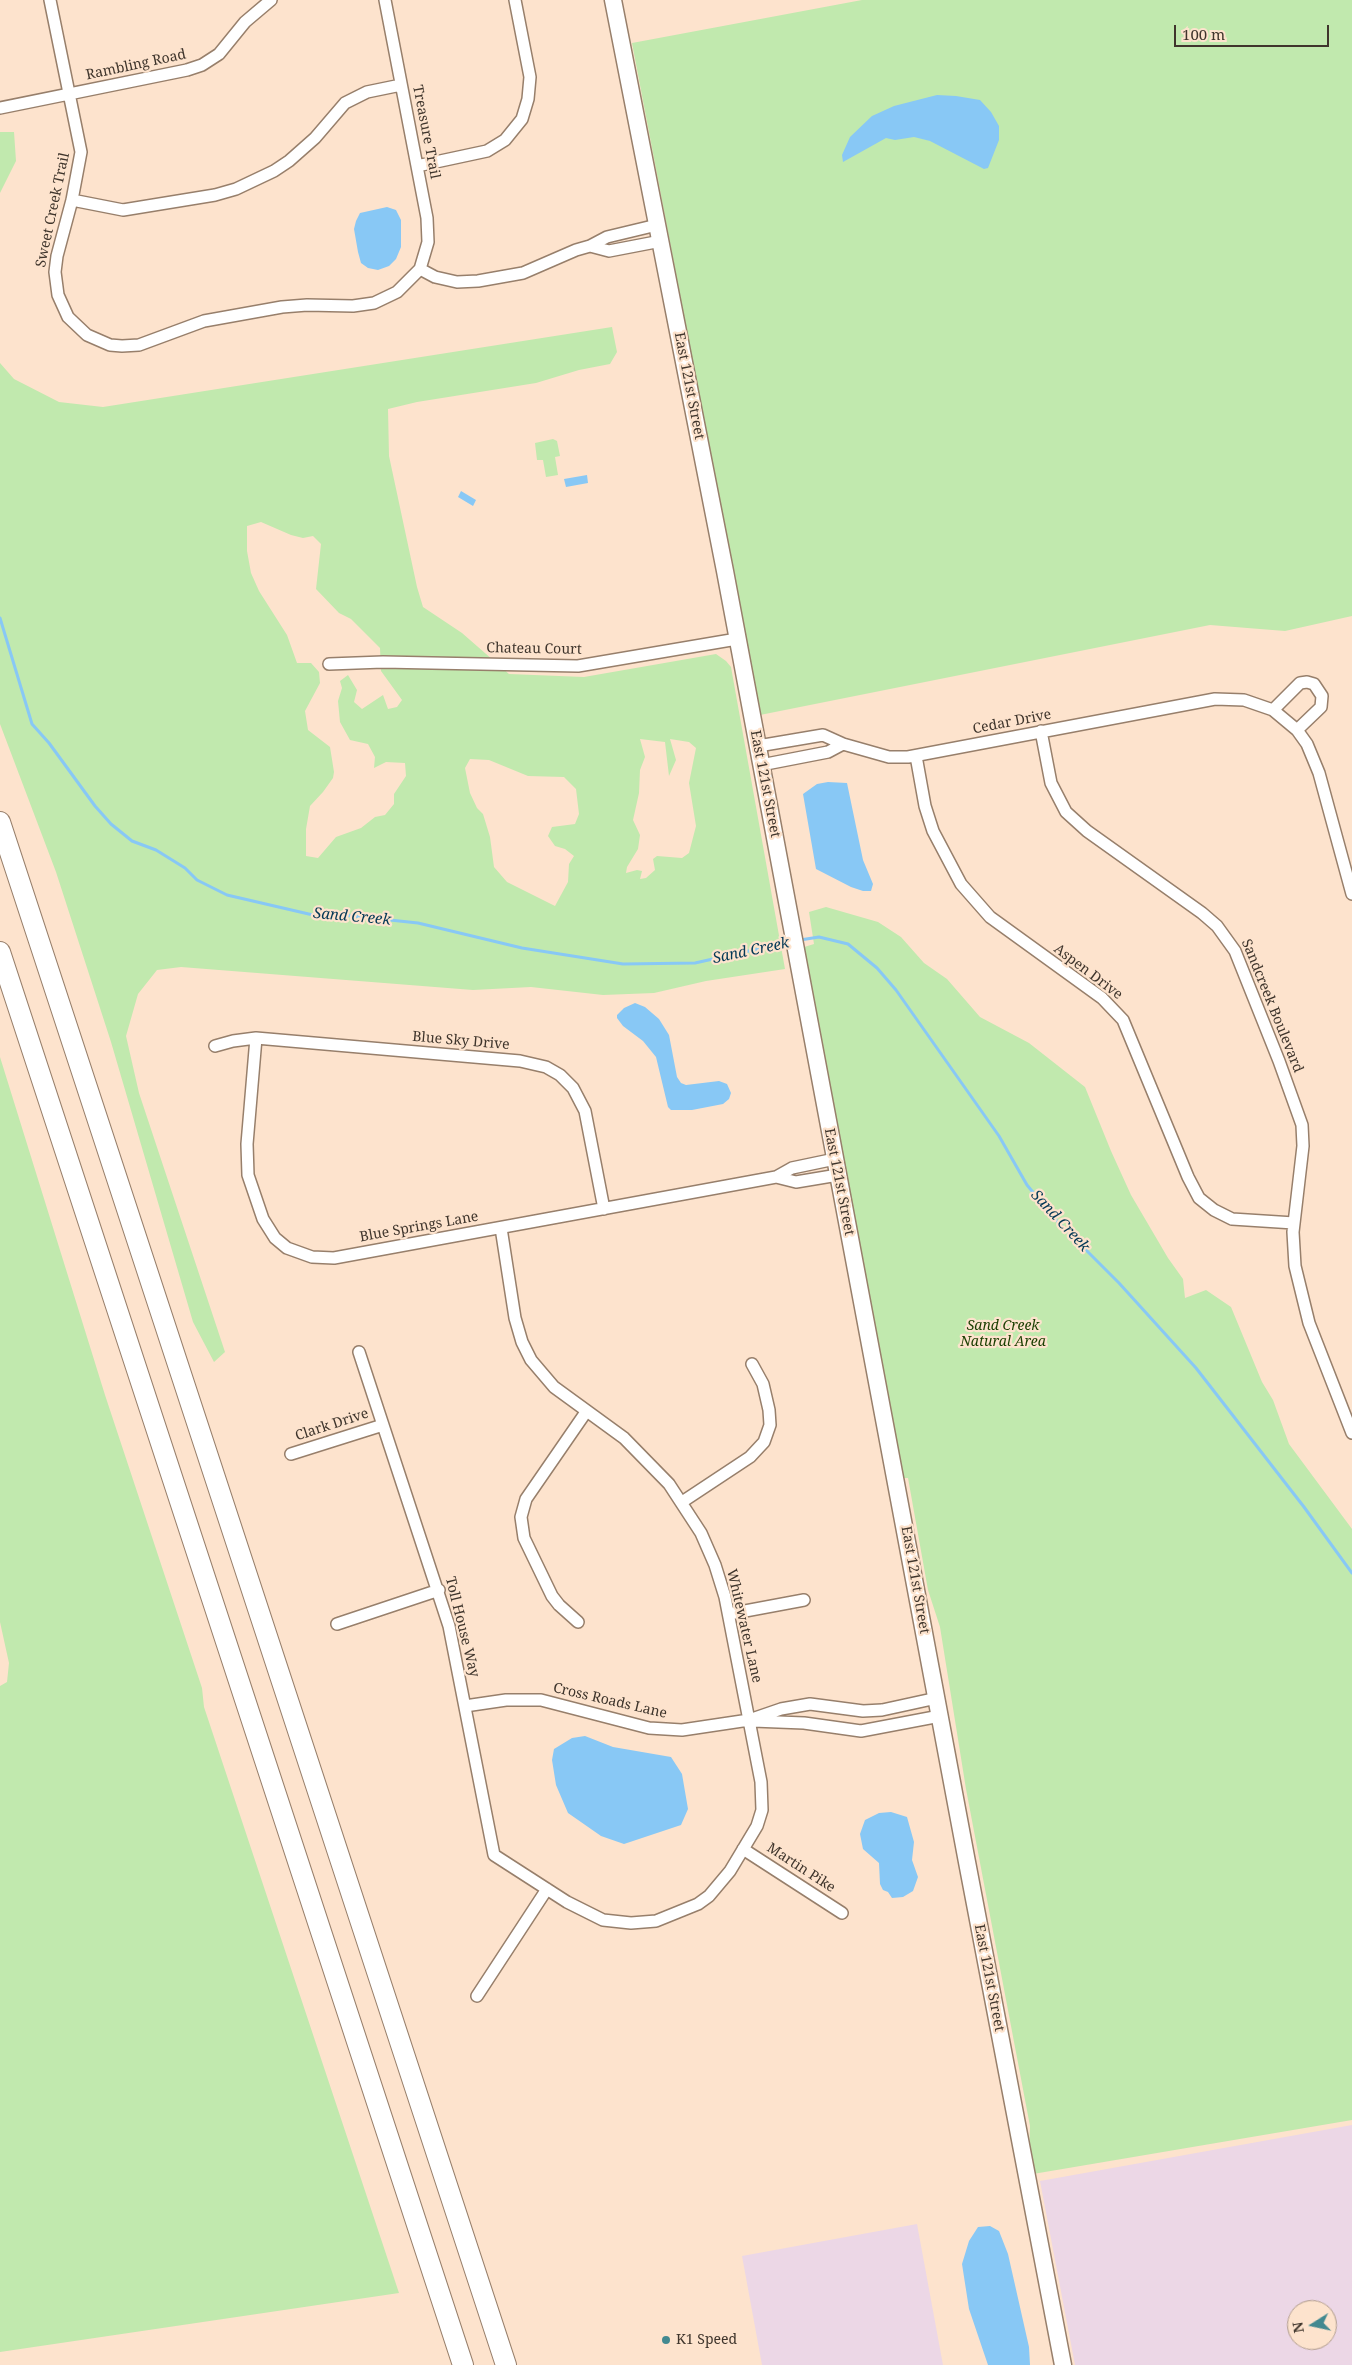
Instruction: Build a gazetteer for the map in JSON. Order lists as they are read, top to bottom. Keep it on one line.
{"streets":{"street":["Rambling Road","Treasure Trail","Sweet Creek Trail","East 121st Street","Chateau Court","Cedar Drive","Aspen Drive","Sandcreek Boulevard","Blue Sky Drive","Blue Springs Lane","Clark Drive","Whitewater Lane","Toll House Way","Cross Roads Lane","Martin Pike"]},"crossings":[["Rambling Road","Sweet Creek Trail"],["Treasure Trail","Sweet Creek Trail"],["East 121st Street","Chateau Court"],["East 121st Street","Cedar Drive"],["East 121st Street","Blue Springs Lane"],["East 121st Street","Cross Roads Lane"],["Cedar Drive","Aspen Drive"],["Cedar Drive","Sandcreek Boulevard"],["Aspen Drive","Sandcreek Boulevard"],["Blue Sky Drive","Blue Springs Lane"],["Blue Springs Lane","Whitewater Lane"],["Clark Drive","Toll House Way"],["Whitewater Lane","Toll House Way"],["Whitewater Lane","Cross Roads Lane"],["Whitewater Lane","Martin Pike"],["Toll House Way","Cross Roads Lane"],["Toll House Way","Martin Pike"]],"water":["Sand Creek"],"parks":["Sand Creek Natural Area"],"places":["K1 Speed"],"scale_bar":"100 m","north":"left"}
